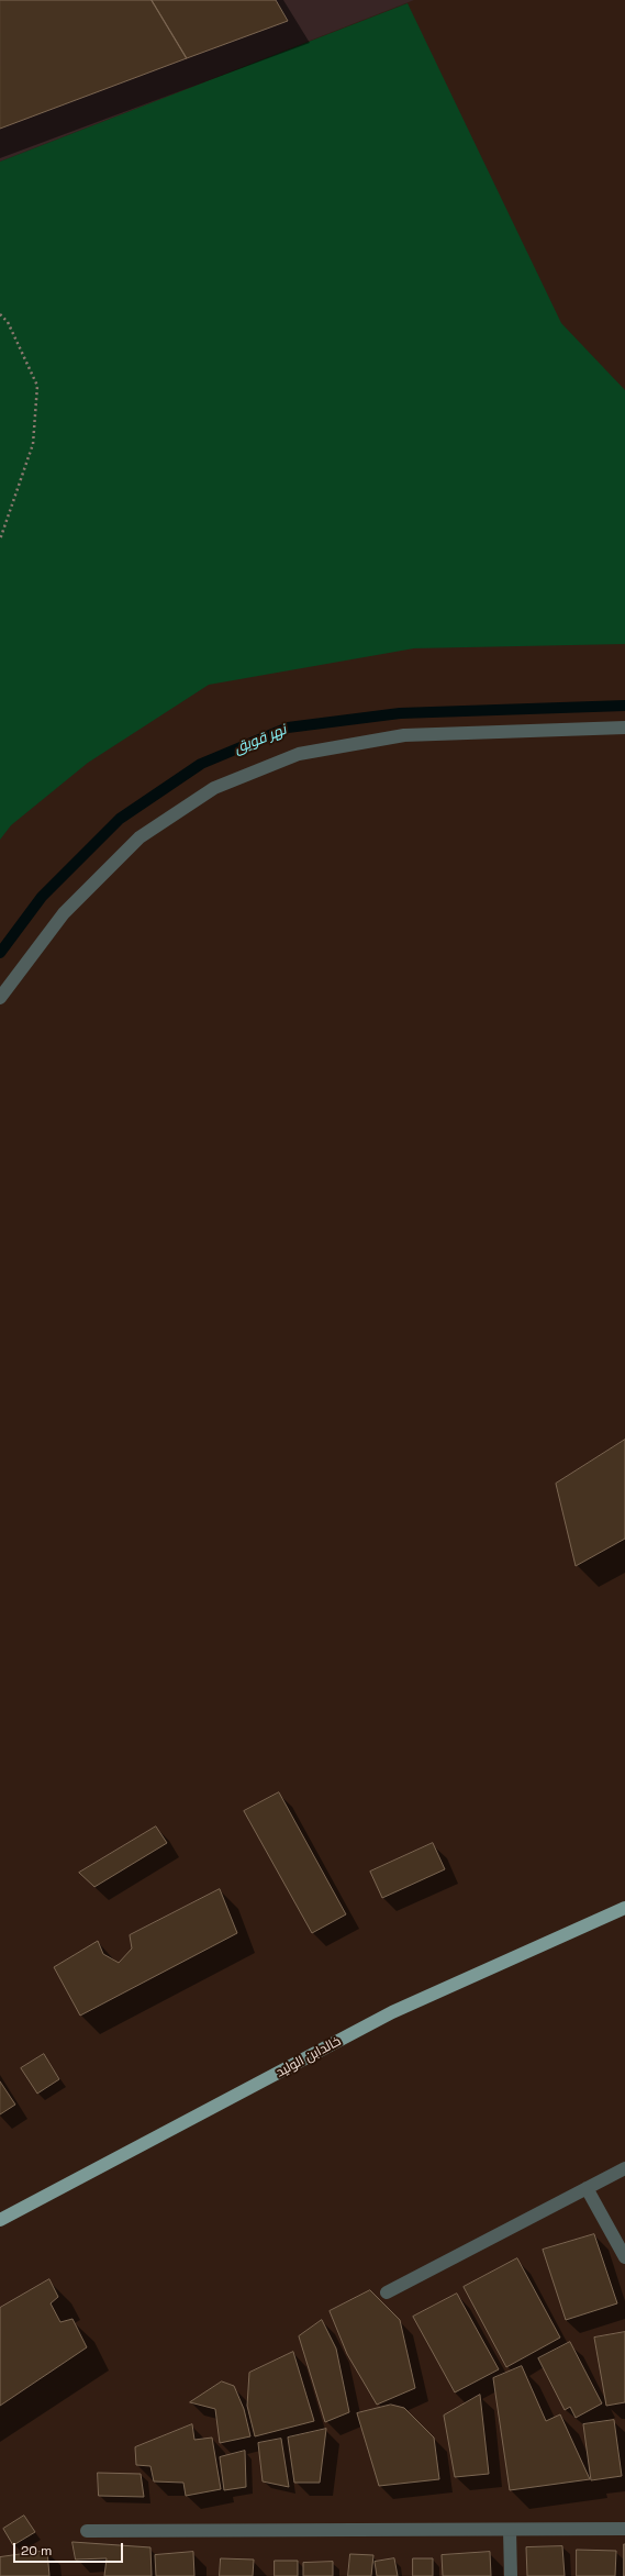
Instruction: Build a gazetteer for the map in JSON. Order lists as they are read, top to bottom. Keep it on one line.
{"streets":{"main road":["خالدابن الوليد"]},"water":["نهر قويق"],"scale_bar":"20 m"}
